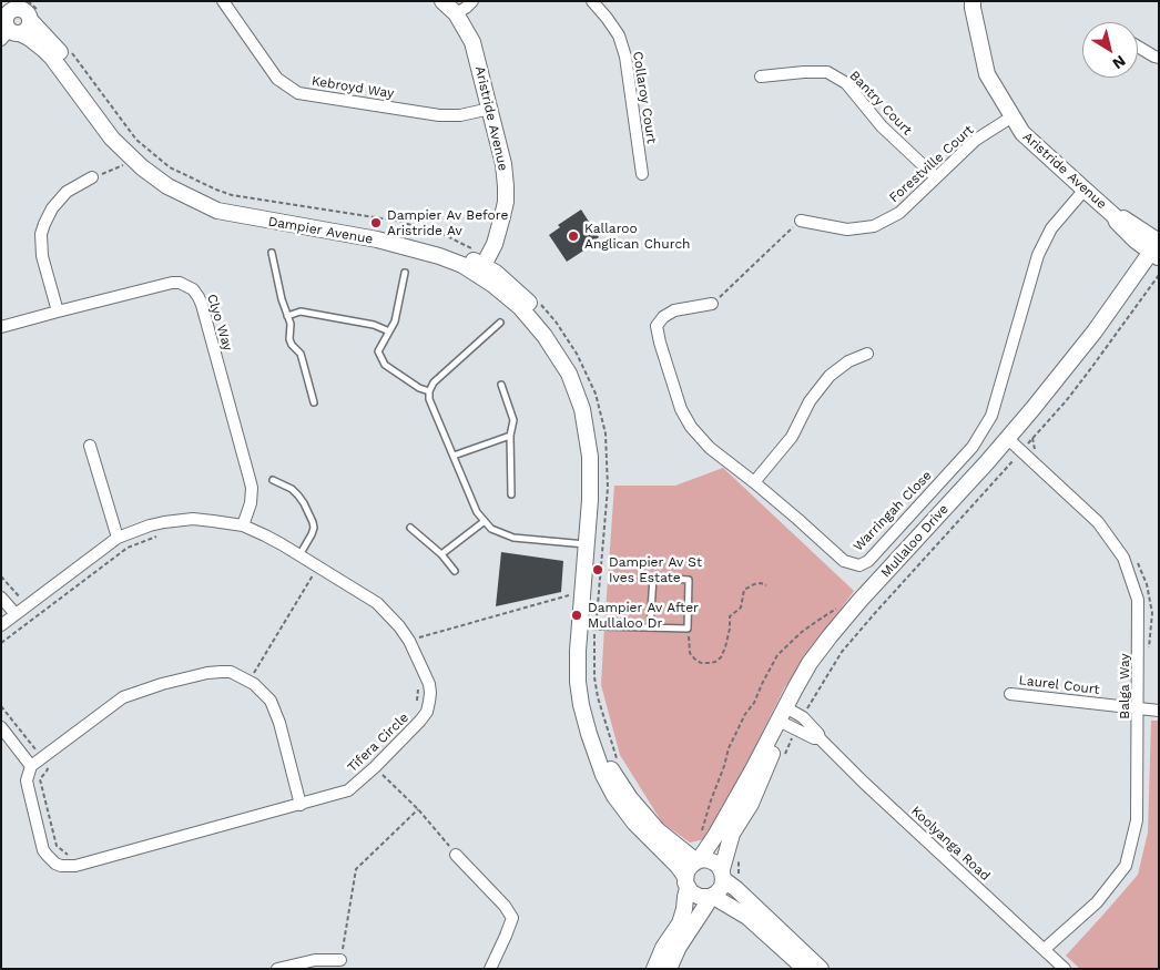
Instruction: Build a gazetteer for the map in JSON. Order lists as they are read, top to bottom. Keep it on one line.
{"streets":{"main road":["Aristride Avenue","Dampier Avenue","Mullaloo Drive"],"street":["Kebroyd Way","Collaroy Court","Bantry Court","Forestville Court","Clyo Way","Warringah Close","Laurel Court","Balga Way","Tifera Circle","Koolyanga Road"]},"crossings":[["Kebroyd Way","Aristride Avenue"],["Bantry Court","Forestville Court"],["Aristride Avenue","Forestville Court"],["Aristride Avenue","Dampier Avenue"],["Aristride Avenue","Warringah Close"],["Aristride Avenue","Mullaloo Drive"],["Dampier Avenue","Mullaloo Drive"],["Clyo Way","Tifera Circle"],["Mullaloo Drive","Balga Way"],["Mullaloo Drive","Koolyanga Road"],["Laurel Court","Balga Way"],["Balga Way","Koolyanga Road"]],"places":["Dampier Av Before Aristride Av","Kallaroo Anglican Church","Dampier Av St Ives Estate","Dampier Av After Mullaloo Dr"],"north":"bottom right"}
